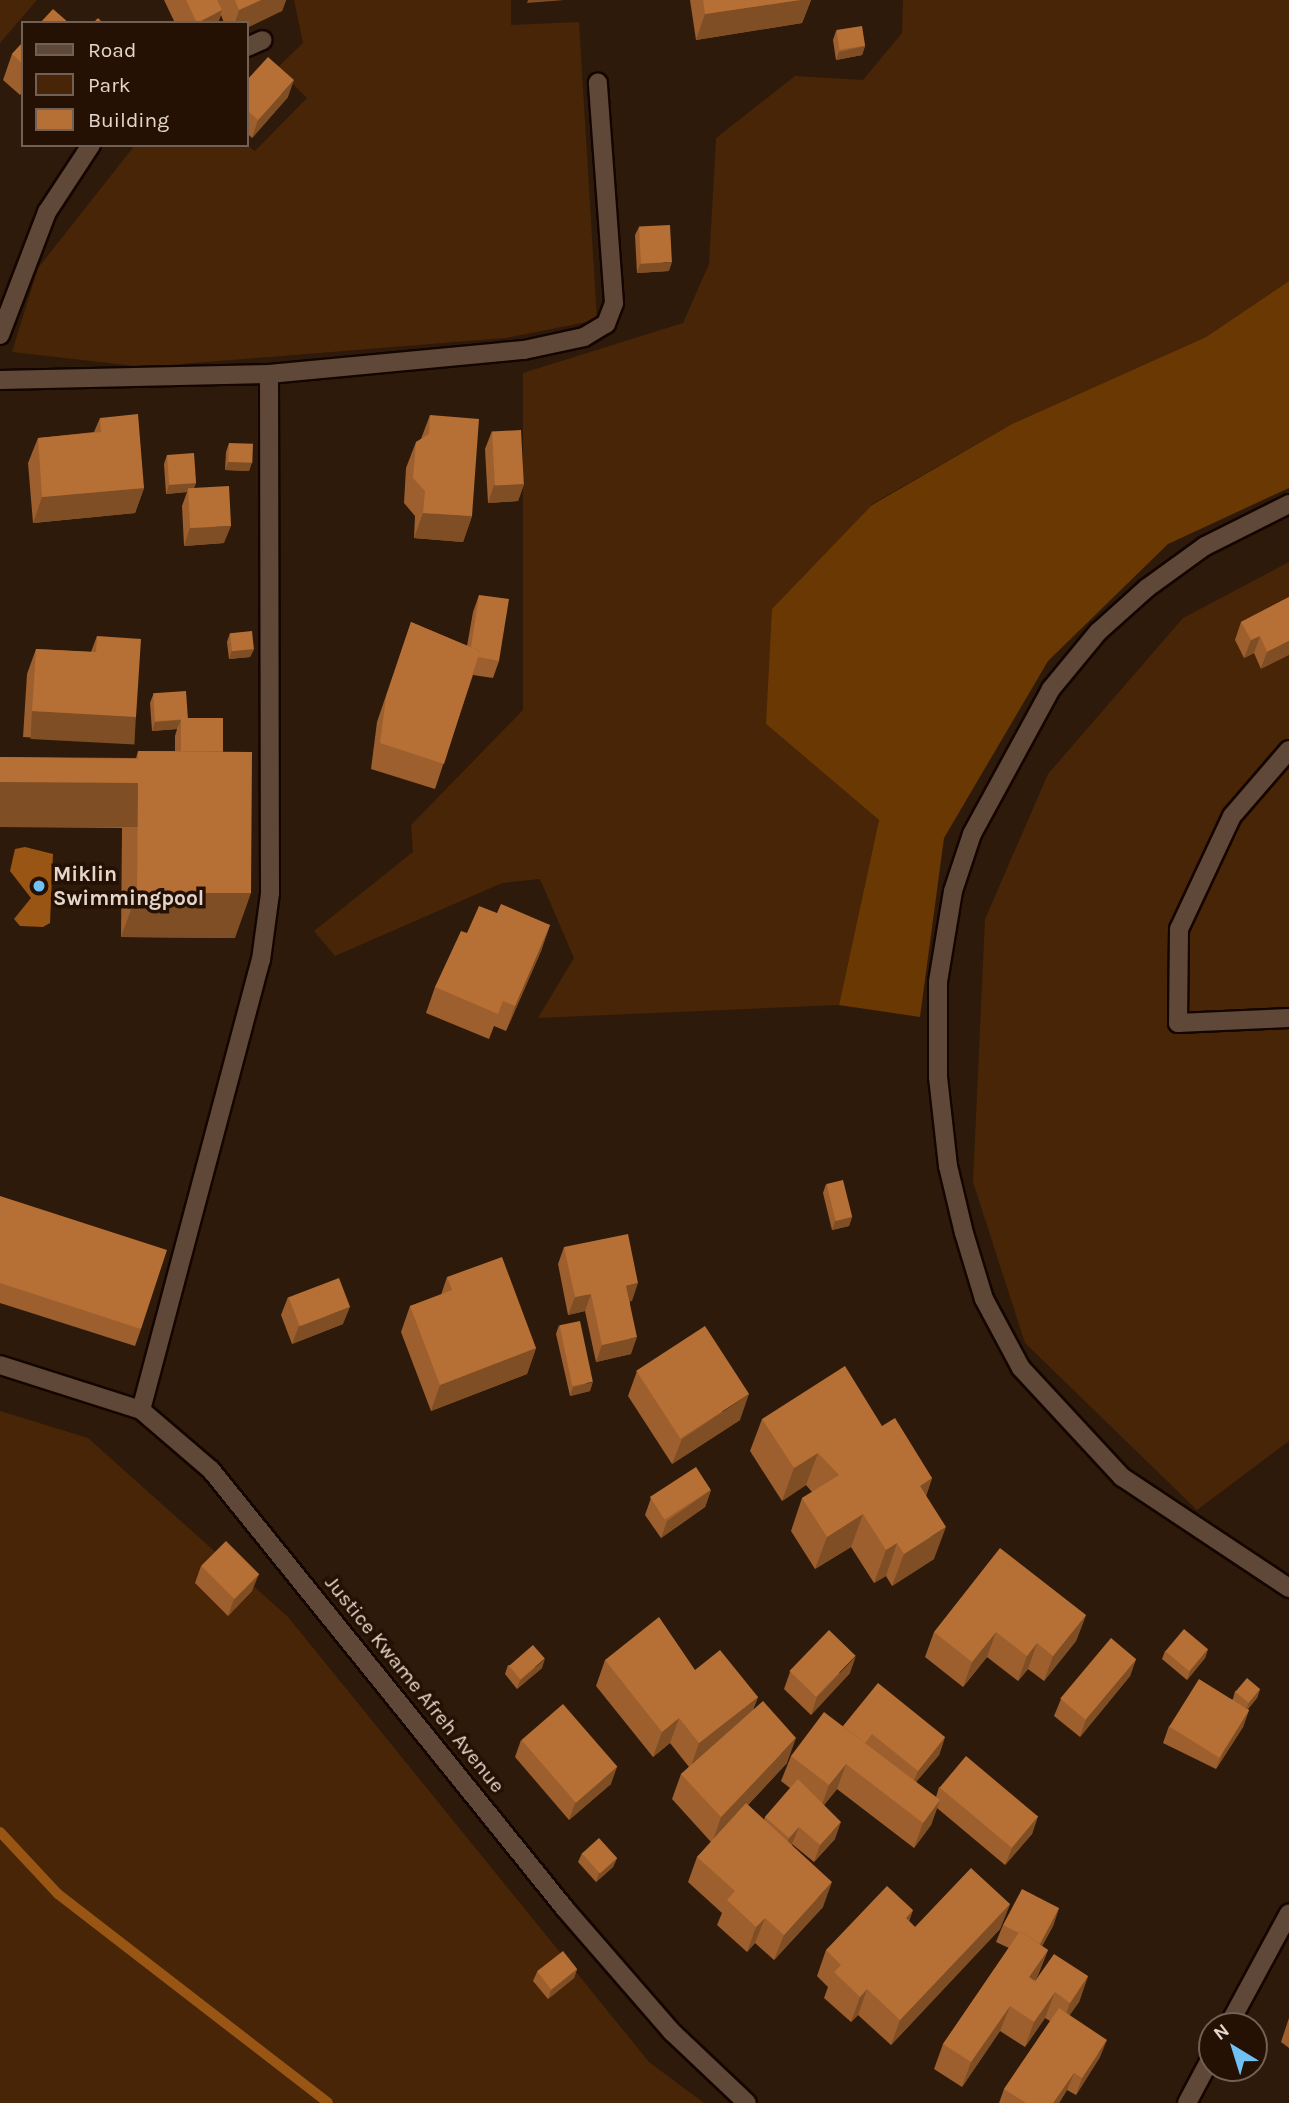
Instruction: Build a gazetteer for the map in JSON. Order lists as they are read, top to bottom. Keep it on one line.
{"streets":{"street":["Justice Kwame Afreh Avenue"]},"places":["Miklin Swimmingpool"],"legend":["Road","Park","Building"],"north":"top left"}
